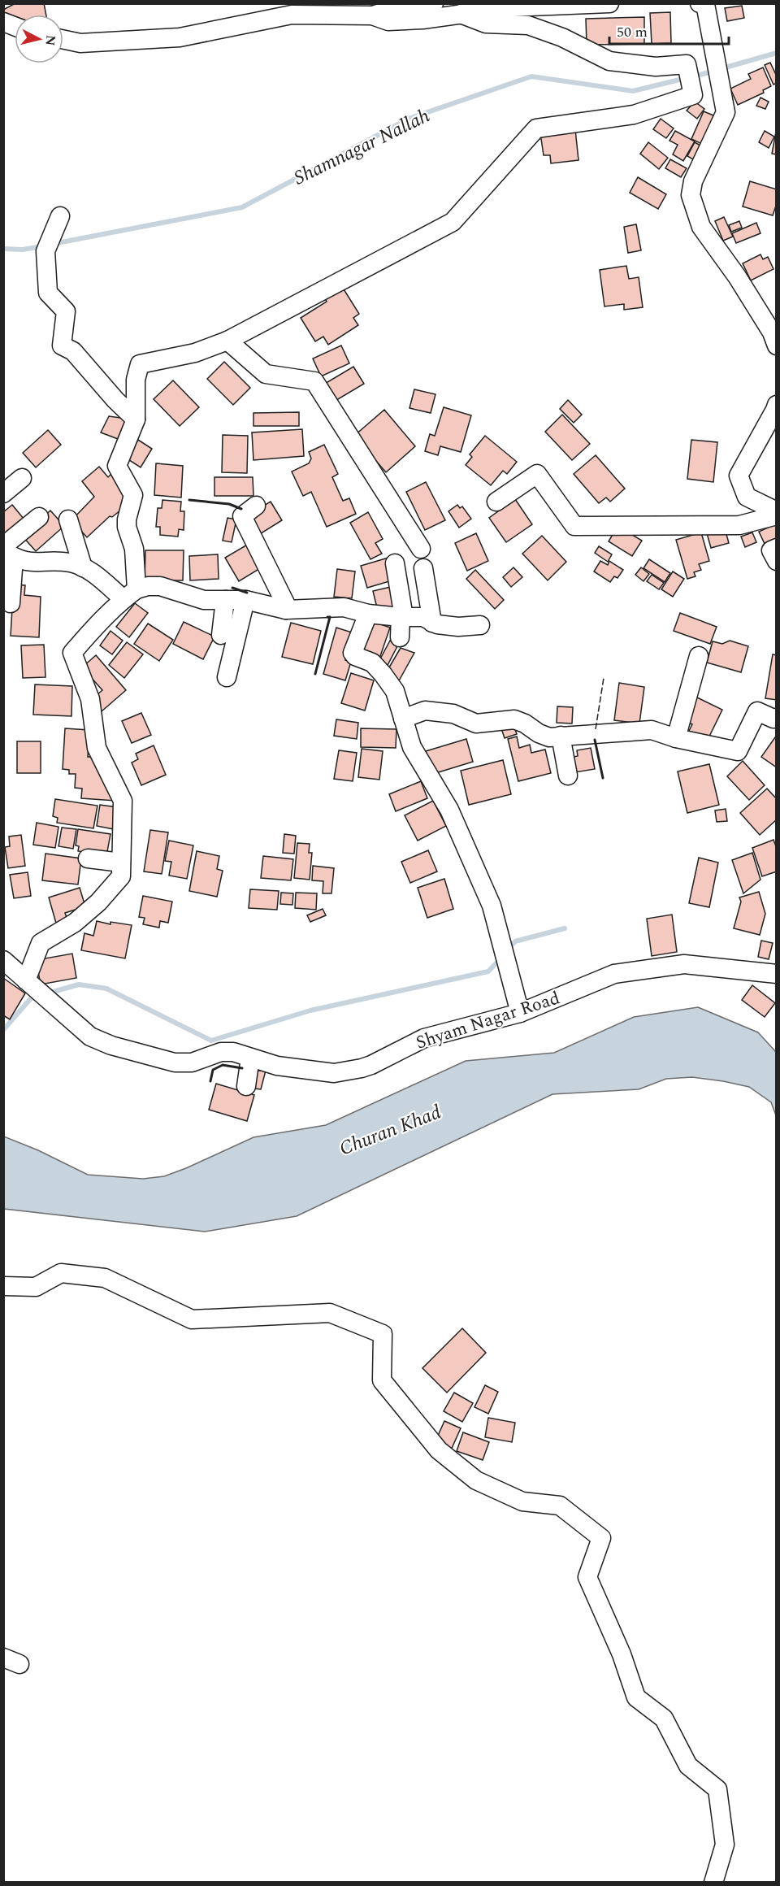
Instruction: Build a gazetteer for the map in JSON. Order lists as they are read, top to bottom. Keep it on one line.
{"streets":{"street":["Shyam Nagar Road"]},"water":["Shamnagar Nallah","Churan Khad"],"scale_bar":"50 m","north":"right"}
